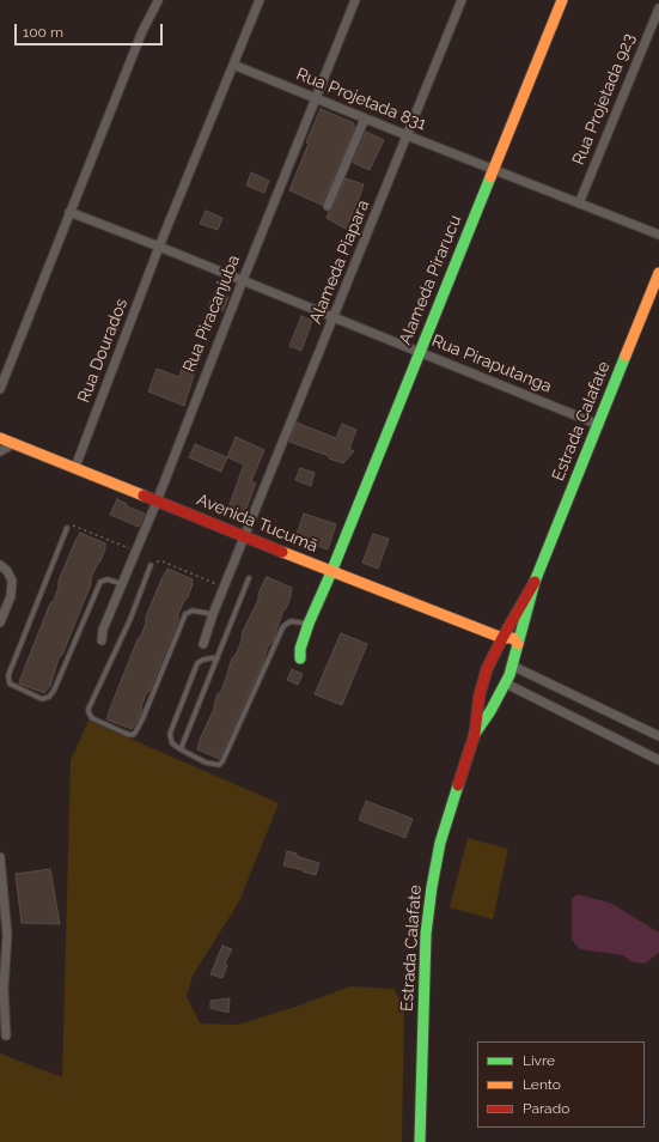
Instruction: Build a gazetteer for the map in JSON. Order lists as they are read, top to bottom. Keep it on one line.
{"streets":{"street":["Rua Projetada 831","Rua Projetada 923","Alameda Piapara","Alameda Pirarucu","Rua Piracanjuba","Rua Dourados","Rua Piraputanga","Estrada Calafate","Avenida Tucumã"]},"crossings":[["Rua Projetada 831","Rua Projetada 923"],["Rua Projetada 831","Alameda Piapara"],["Rua Projetada 831","Alameda Pirarucu"],["Rua Projetada 831","Rua Piracanjuba"],["Alameda Piapara","Rua Piraputanga"],["Alameda Piapara","Avenida Tucumã"],["Alameda Pirarucu","Rua Piraputanga"],["Alameda Pirarucu","Avenida Tucumã"],["Rua Piracanjuba","Rua Piraputanga"],["Rua Piracanjuba","Avenida Tucumã"],["Rua Dourados","Rua Piraputanga"],["Rua Dourados","Avenida Tucumã"],["Rua Piraputanga","Estrada Calafate"],["Estrada Calafate","Avenida Tucumã"]],"legend":["Livre","Lento","Parado"],"scale_bar":"100 m"}
